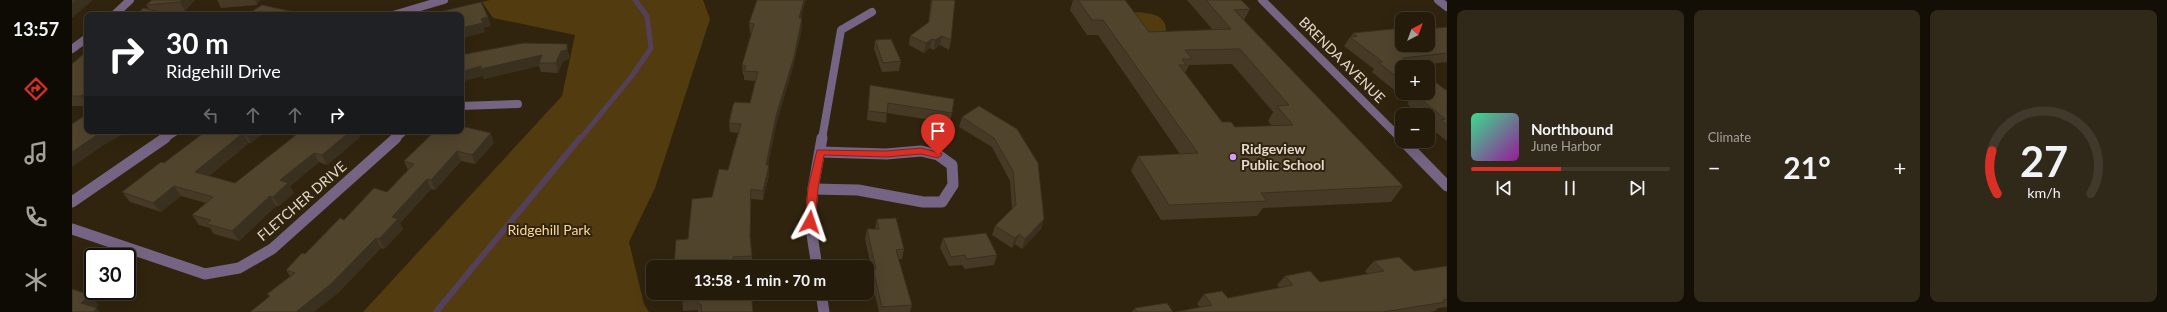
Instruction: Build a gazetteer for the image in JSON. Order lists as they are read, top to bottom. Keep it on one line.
{"streets":{"street":["BRENDA AVENUE","FLETCHER DRIVE"]},"parks":["Ridgehill Park"],"places":["Ridgeview Public School"],"north":"top right","page":{"tabs":"13:57","tile":"Climate","map_buttons":["+","−"],"turn":["30 m","Ridgehill Drive"],"song":["Northbound","June Harbor"],"heat":["−","21°","+"],"limit":"30","trip":"13:58 · 1 min · 70 m","gauge":["27","km/h"]}}
